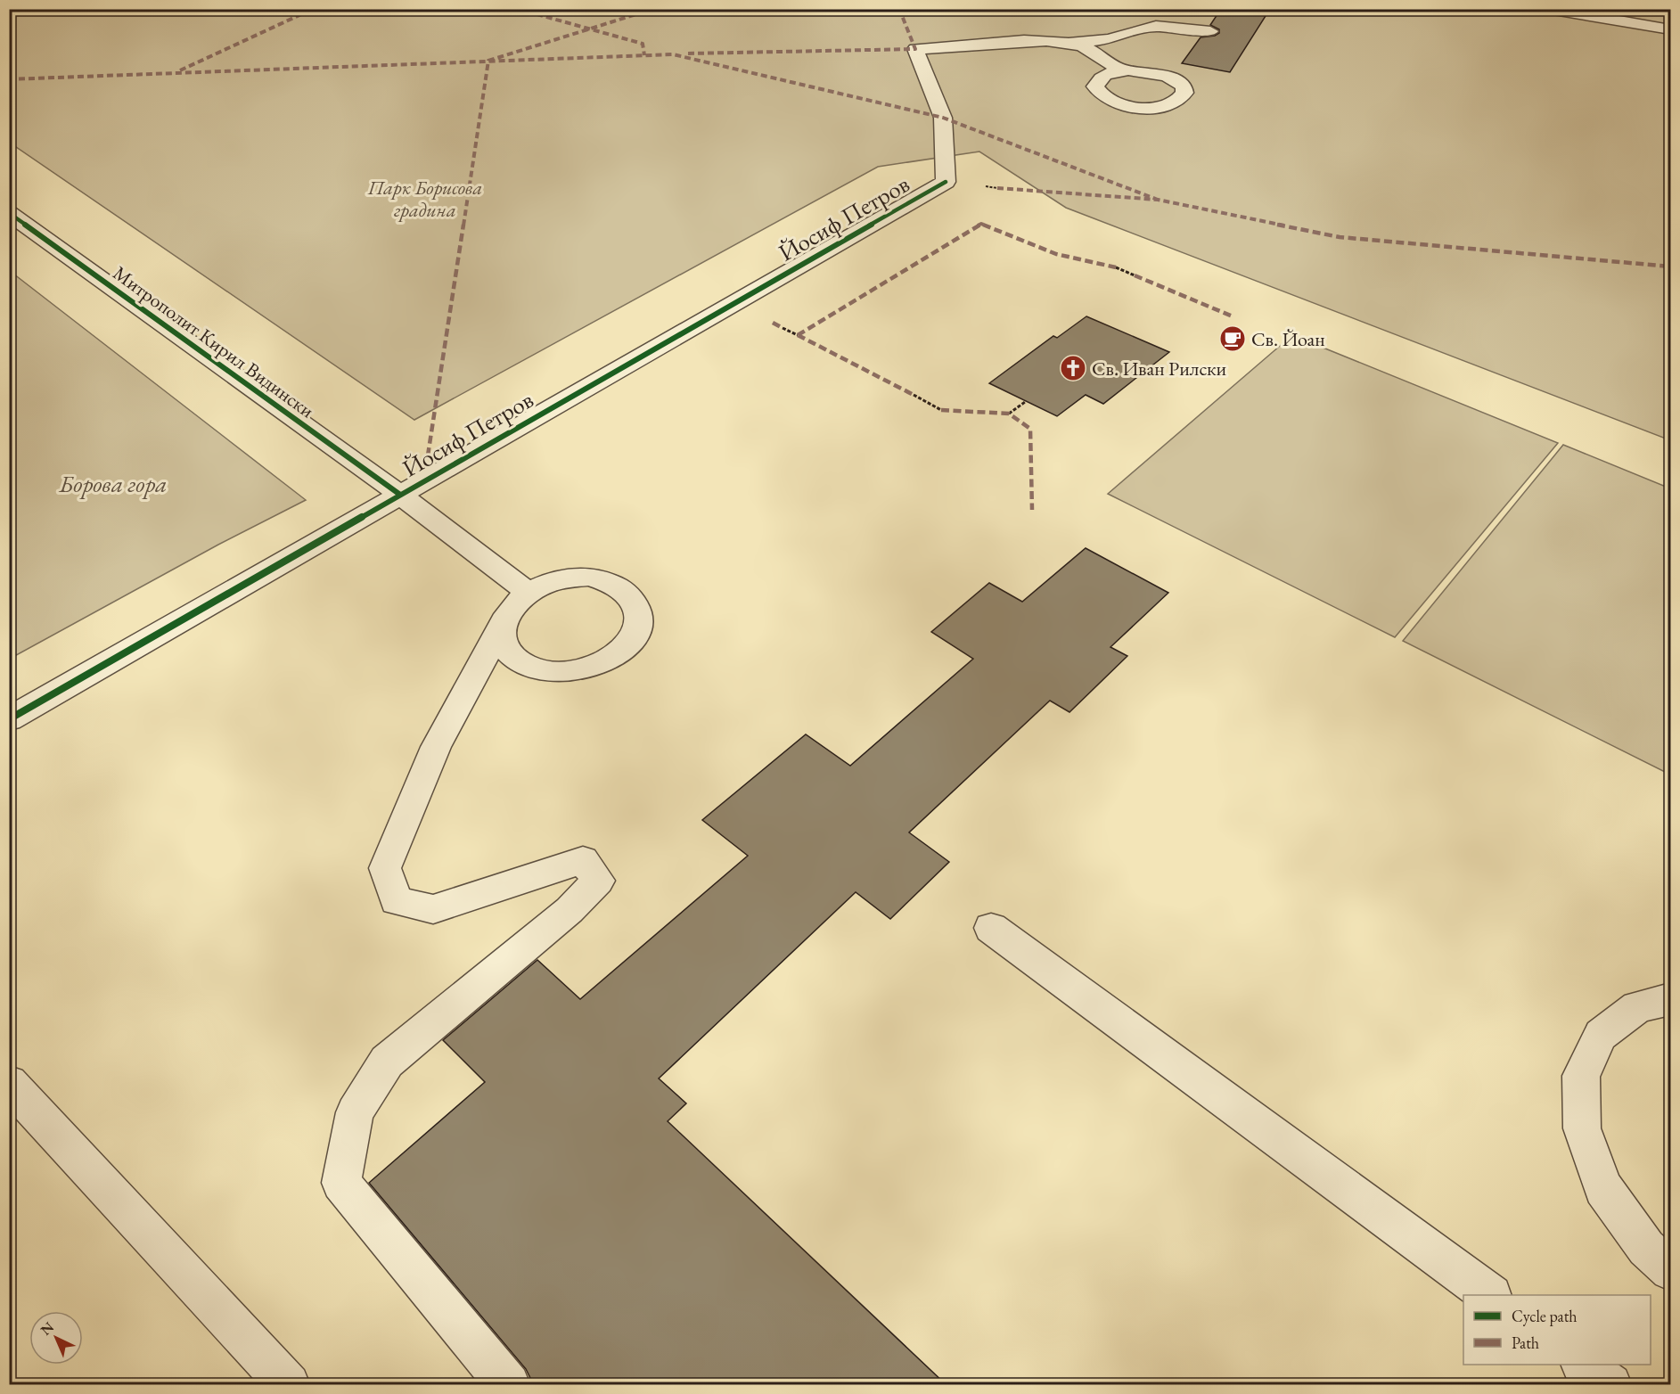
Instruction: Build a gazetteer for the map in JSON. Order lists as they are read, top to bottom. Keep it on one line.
{"streets":{"street":["Йосиф Петров","Митрополит Кирил Видински"]},"crossings":[["Йосиф Петров","Митрополит Кирил Видински"]],"parks":["Парк Борисова градина","Борова гора"],"places":{"cafe":["Св. Йоан"],"church":["Св. Иван Рилски"]},"legend":["Cycle path","Path"],"north":"top left"}
